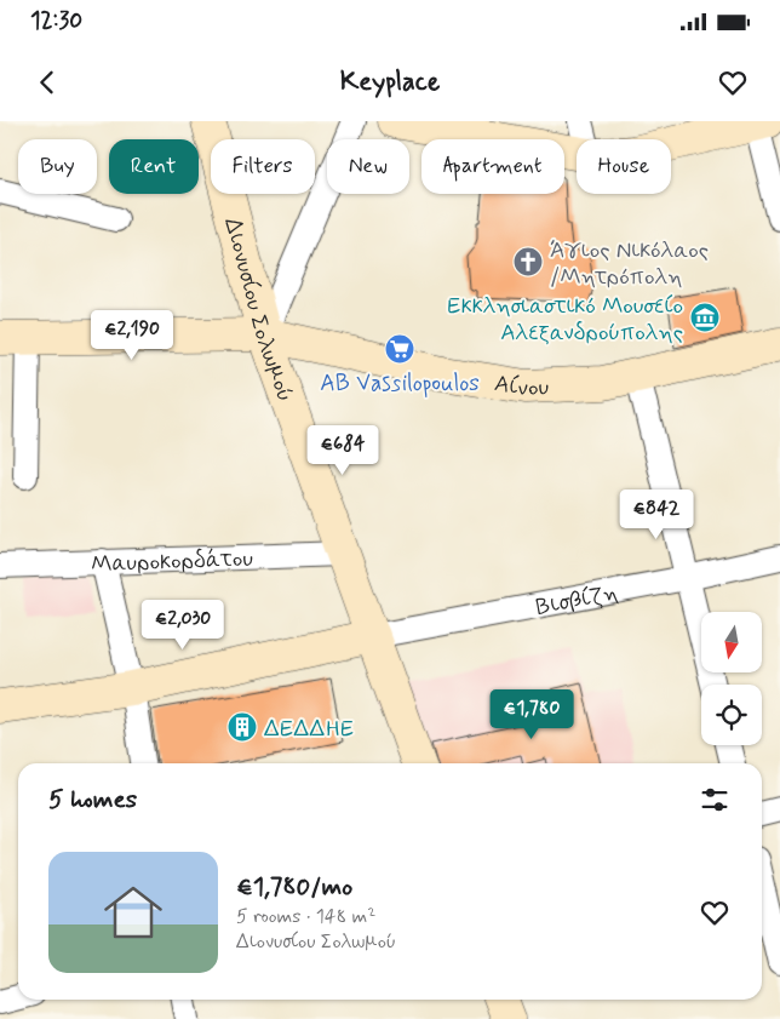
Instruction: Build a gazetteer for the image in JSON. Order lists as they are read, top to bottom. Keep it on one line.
{"streets":{"street":["Διονυσίου Σολωμού","Αίνου","Μαυροκορδάτου","Βισβίζη"]},"crossings":[["Διονυσίου Σολωμού","Αίνου"],["Διονυσίου Σολωμού","Μαυροκορδάτου"],["Διονυσίου Σολωμού","Βισβίζη"]],"places":{"church":["Άγιος Νικόλαος /Μητρόπολη"],"museum":["Εκκλησιαστικό Μουσείο Αλεξανδρούπολης"],"supermarket":["AB Vassilopoulos"],"building":["ΔΕΔΔΗΕ"]},"north":"bottom","page":{"status":"12:30","header":"Keyplace","chip":["Buy","Rent","Filters","New","Apartment","House"],"price":["€2,190","€684","€842","€2,030","€1,780"],"heading":"5 homes","list":[{"name":"€1,780/mo","note":"5 rooms · 148 m² · Διονυσίου Σολωμού"}]}}
